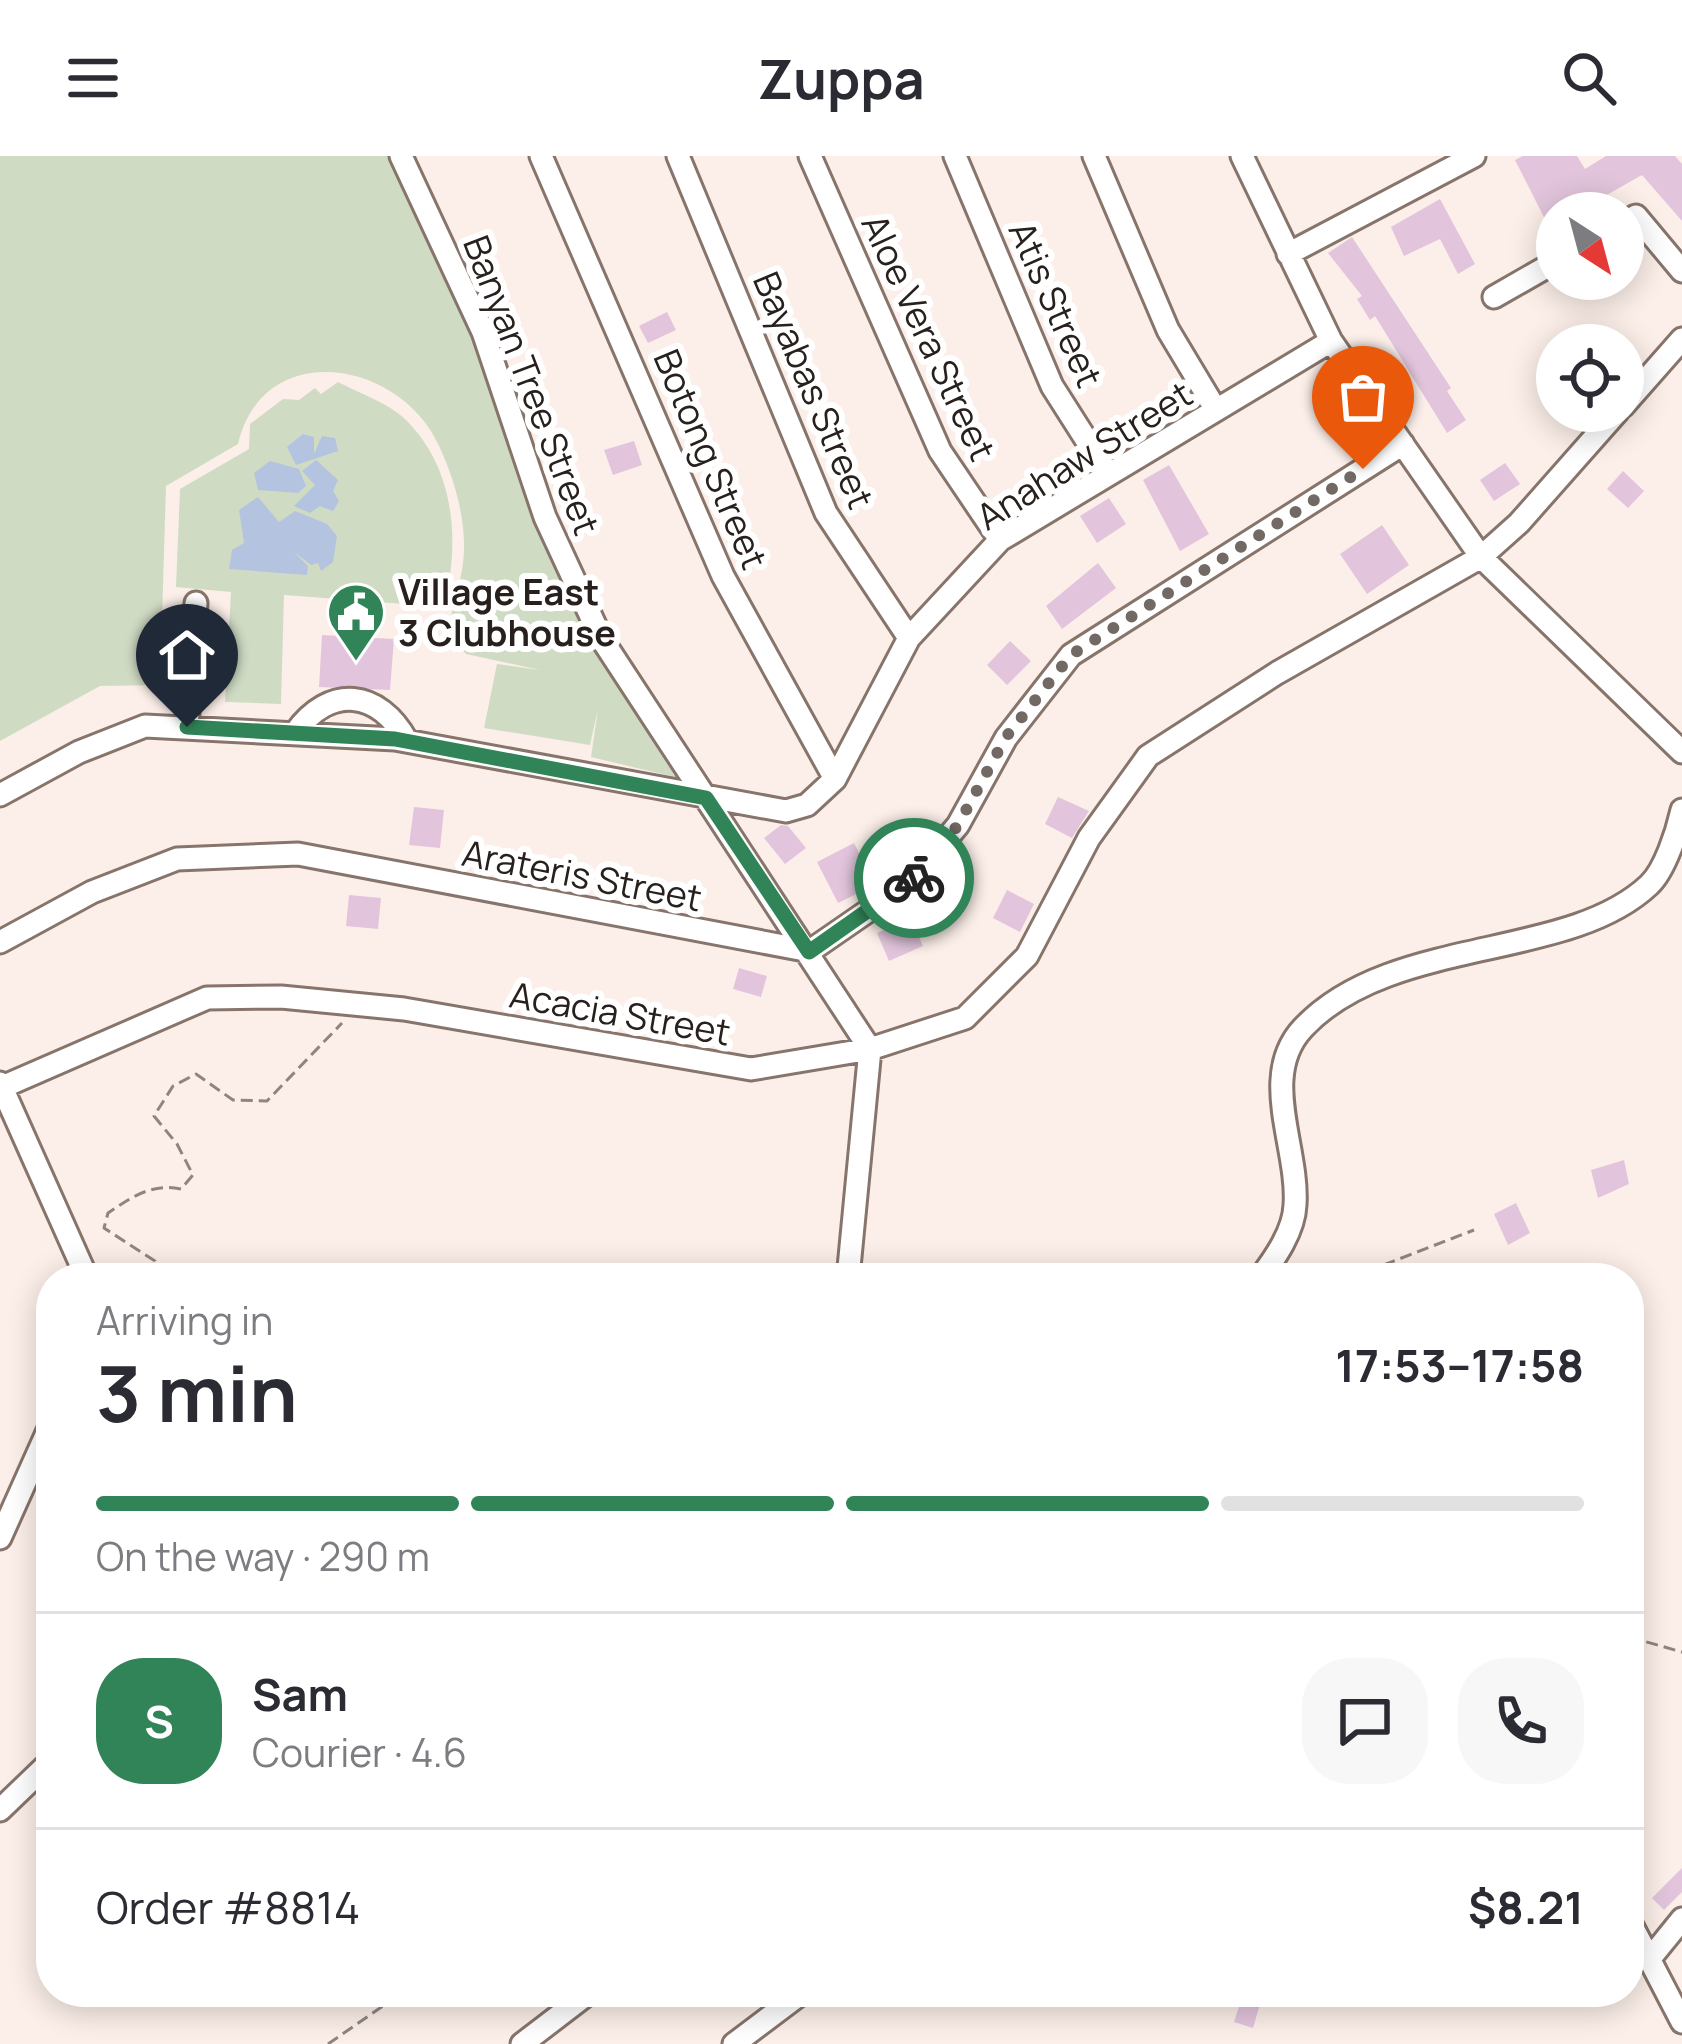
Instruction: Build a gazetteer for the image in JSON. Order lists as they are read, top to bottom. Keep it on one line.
{"streets":{"street":["Atis Street","Aloe Vera Street","Banyan Tree Street","Bayabas Street","Anahaw Street","Botong Street","Arateris Street","Acacia Street"]},"crossings":[["Atis Street","Anahaw Street"],["Aloe Vera Street","Anahaw Street"],["Banyan Tree Street","Anahaw Street"],["Banyan Tree Street","Arateris Street"],["Banyan Tree Street","Acacia Street"],["Bayabas Street","Anahaw Street"],["Anahaw Street","Botong Street"]],"places":{"public building":["Village East 3 Clubhouse"]},"north":"bottom right","page":{"header":"Zuppa","heading":["3 min","Arriving in","17:53–17:58"],"panel":["Sam","Courier · 4.6","Order #8814","$8.21"],"bar":"On the way · 290 m","round":"S"}}
